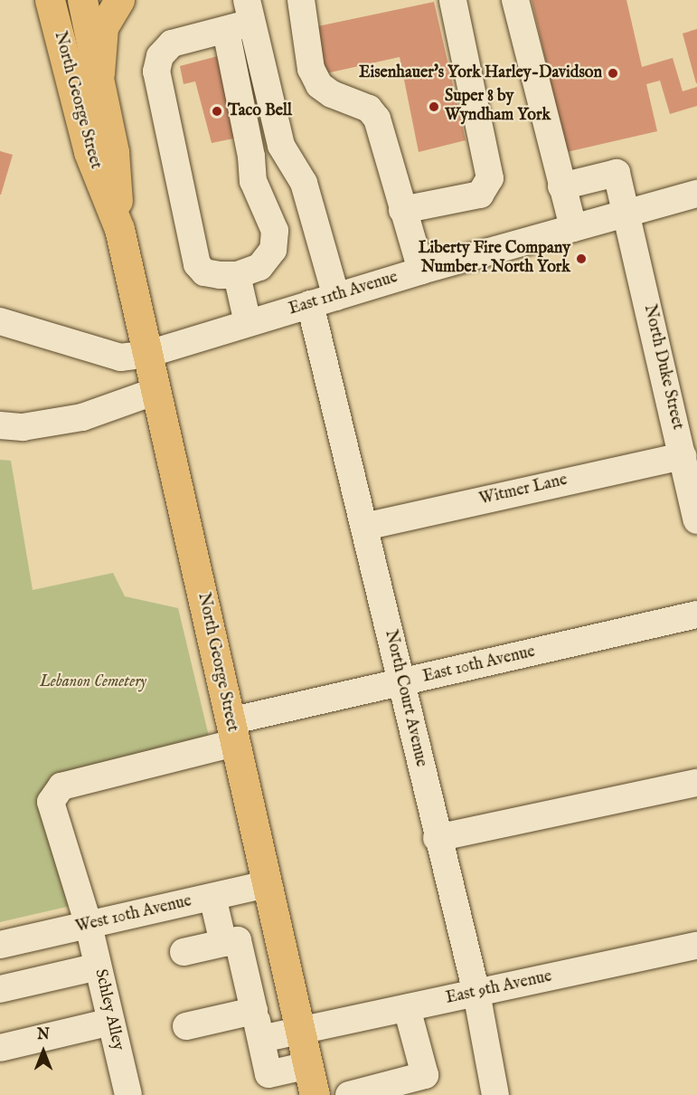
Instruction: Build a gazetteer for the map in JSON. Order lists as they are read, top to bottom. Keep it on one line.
{"streets":{"main road":["North George Street"],"street":["East 11th Avenue","North Duke Street","Witmer Lane","East 10th Avenue","North Court Avenue","West 10th Avenue","East 9th Avenue","Schley Alley"]},"crossings":[["North George Street","East 11th Avenue"],["North George Street","East 10th Avenue"],["North George Street","West 10th Avenue"],["North George Street","East 9th Avenue"],["East 11th Avenue","North Duke Street"],["East 11th Avenue","North Court Avenue"],["North Duke Street","Witmer Lane"],["Witmer Lane","North Court Avenue"],["East 10th Avenue","North Court Avenue"],["East 10th Avenue","Schley Alley"],["North Court Avenue","East 9th Avenue"],["West 10th Avenue","Schley Alley"]],"parks":["Lebanon Cemetery"],"places":["Eisenhauer's York Harley-Davidson","Super 8 by Wyndham York","Taco Bell","Liberty Fire Company Number 1 North York"],"north":"top"}
